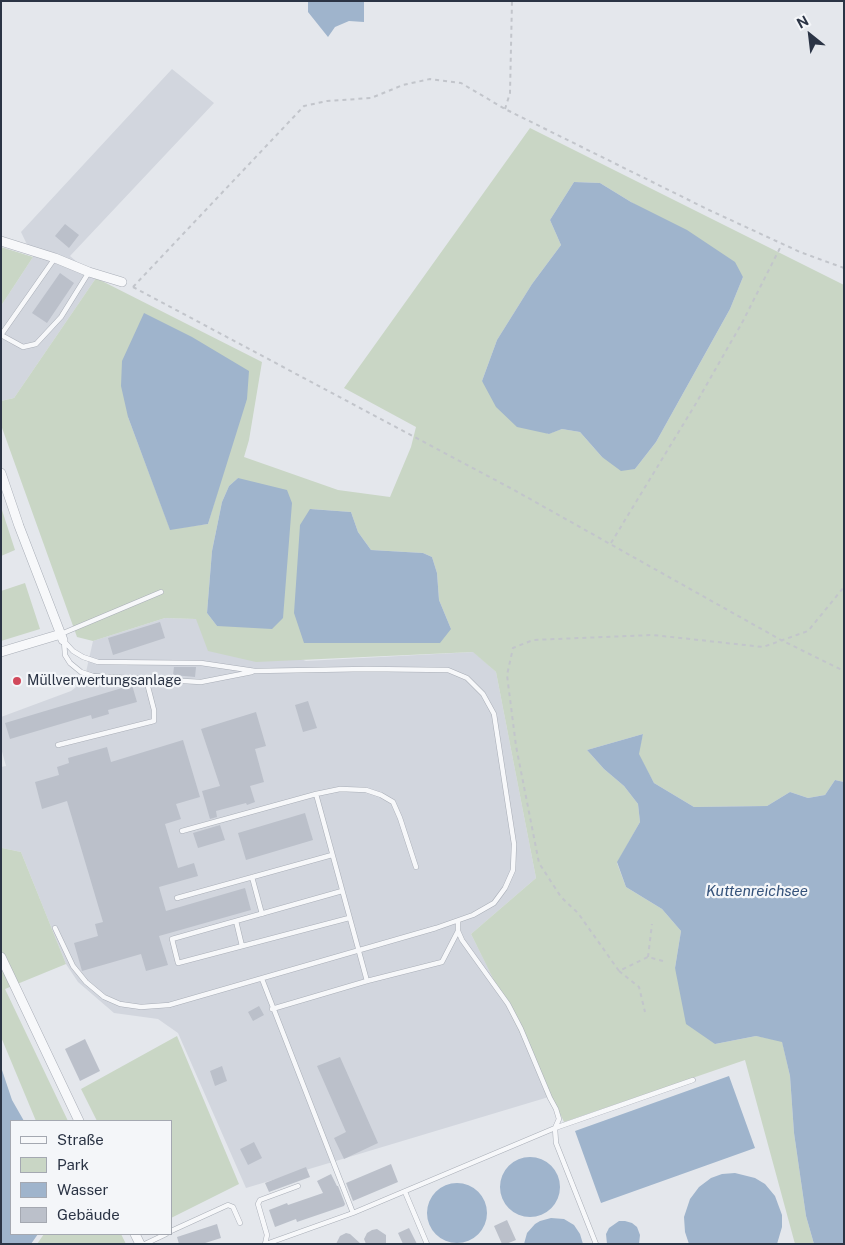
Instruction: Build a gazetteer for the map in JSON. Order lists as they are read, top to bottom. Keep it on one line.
{"water":["Kuttenreichsee"],"places":["Müllverwertungsanlage"],"legend":["Straße","Park","Wasser","Gebäude"],"north":"top left"}
